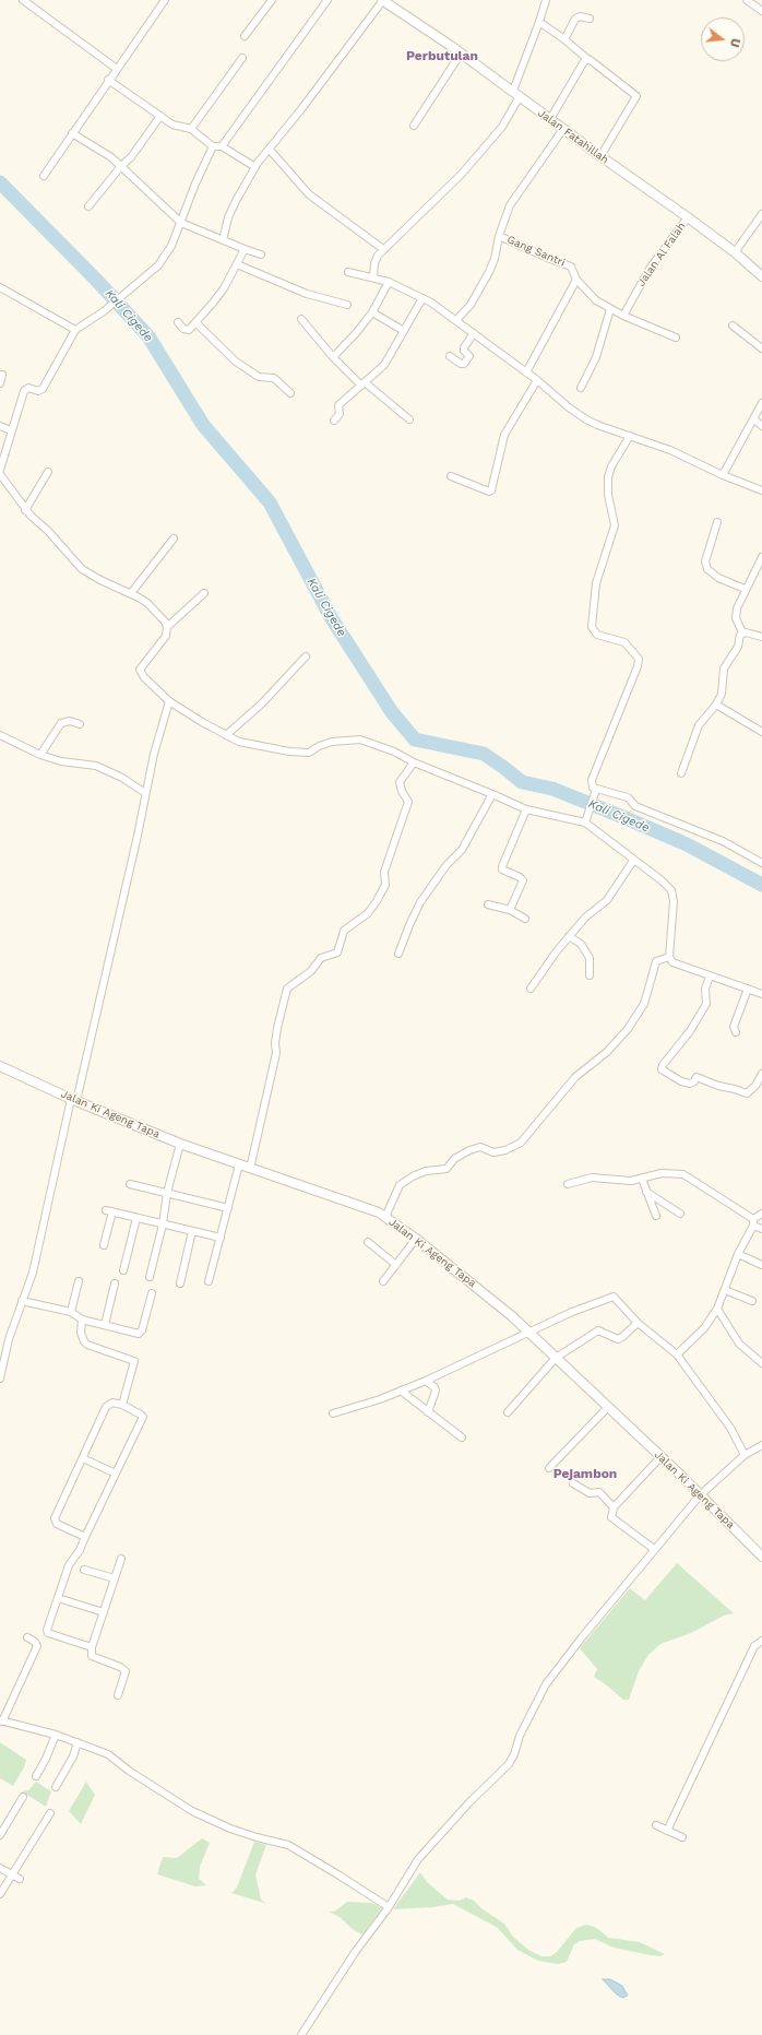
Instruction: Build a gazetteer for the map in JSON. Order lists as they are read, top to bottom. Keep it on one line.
{"streets":{"street":["Jalan Fatahillah","Gang Santri","Jalan Al Falah","Jalan Ki Ageng Tapa"]},"crossings":[["Jalan Fatahillah","Jalan Al Falah"]],"districts":["Perbutulan","Pejambon"],"water":["Kali Cigede"],"north":"right"}
